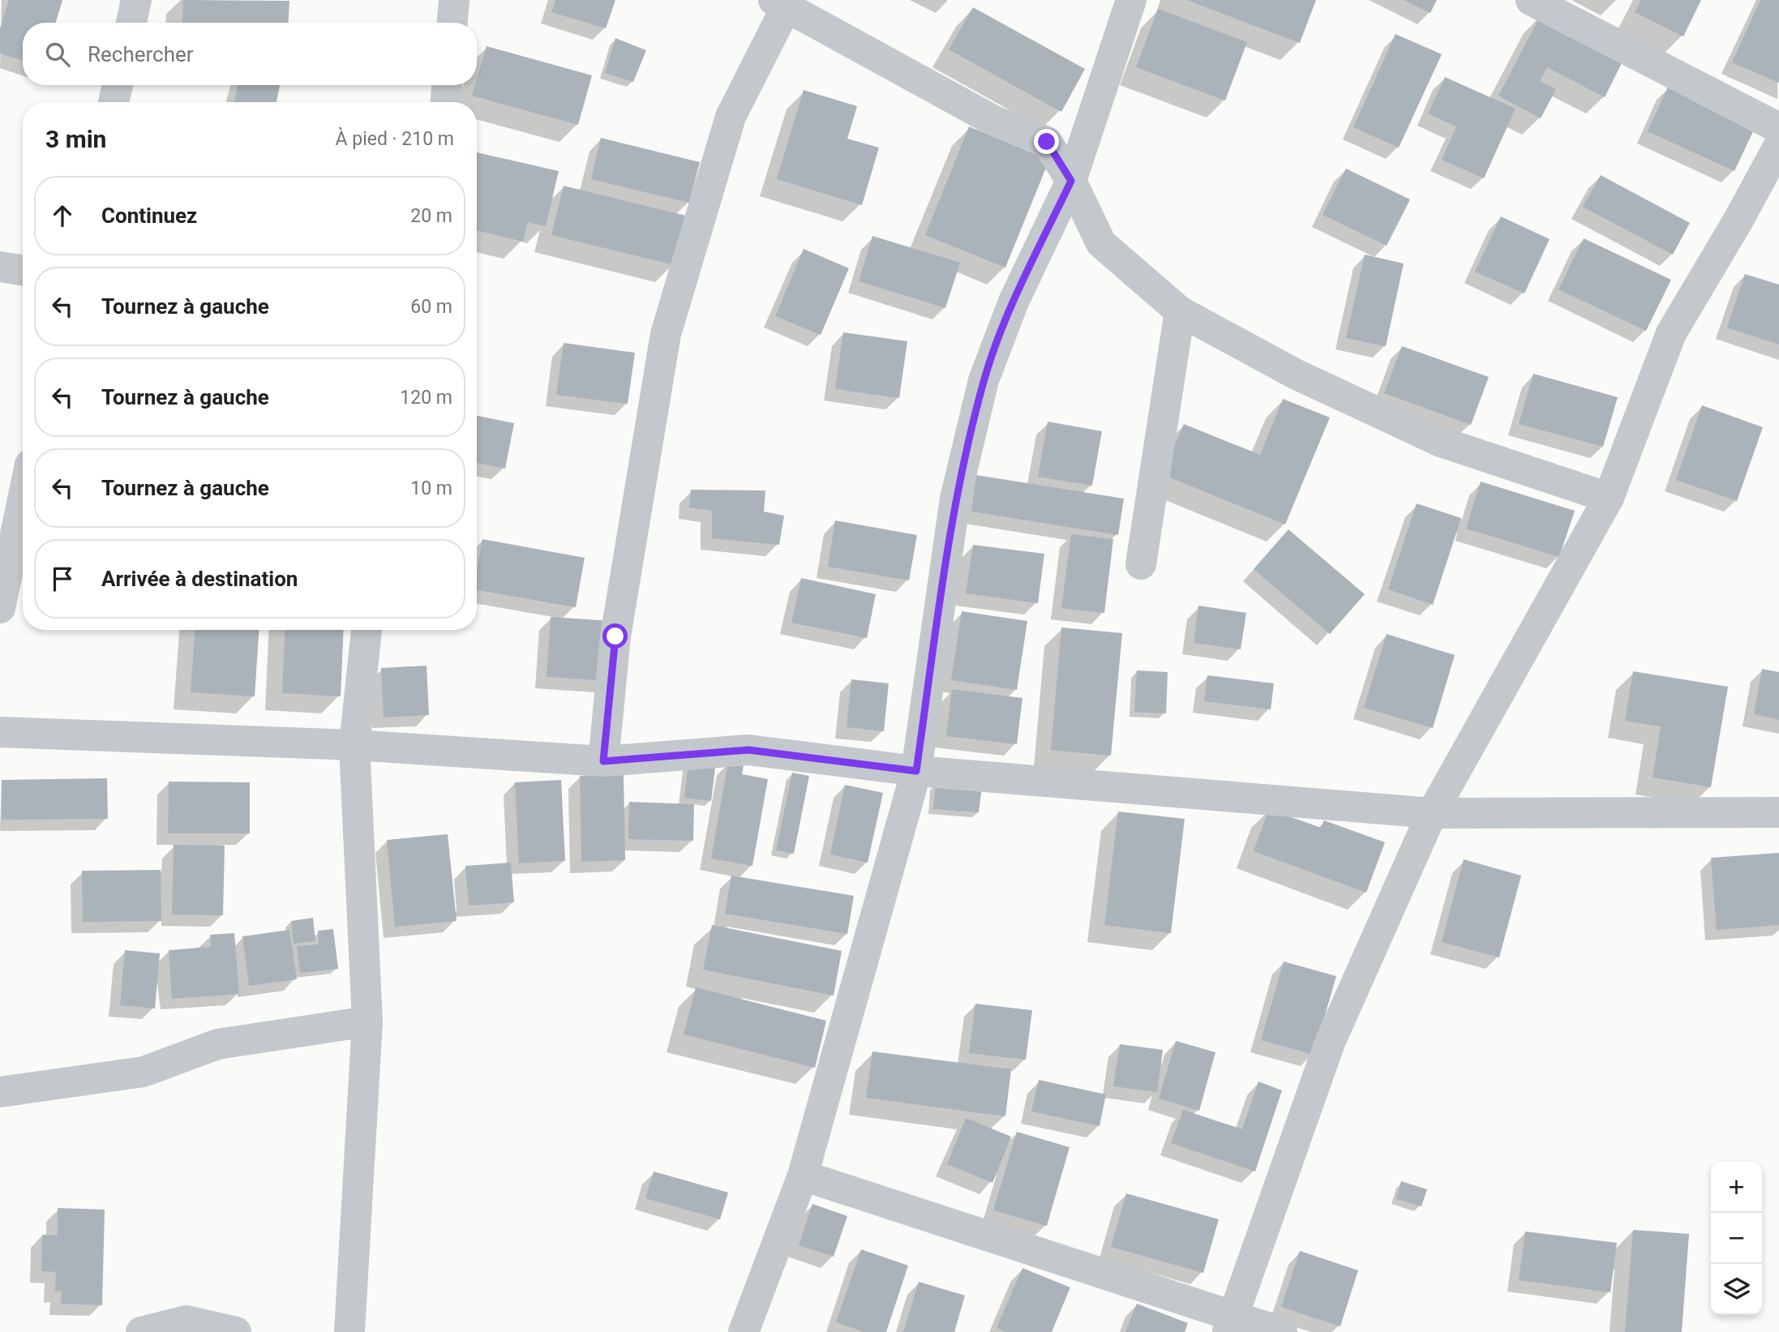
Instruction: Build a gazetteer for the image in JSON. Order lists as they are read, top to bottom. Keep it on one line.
{"page":{"search":"Rechercher","heading":["3 min","À pied · 210 m"],"list":[["Continuez","20 m"],["Tournez à gauche","60 m"],["Tournez à gauche","120 m"],["Tournez à gauche","10 m"],"Arrivée à destination"],"map_buttons":["+","−"]}}
